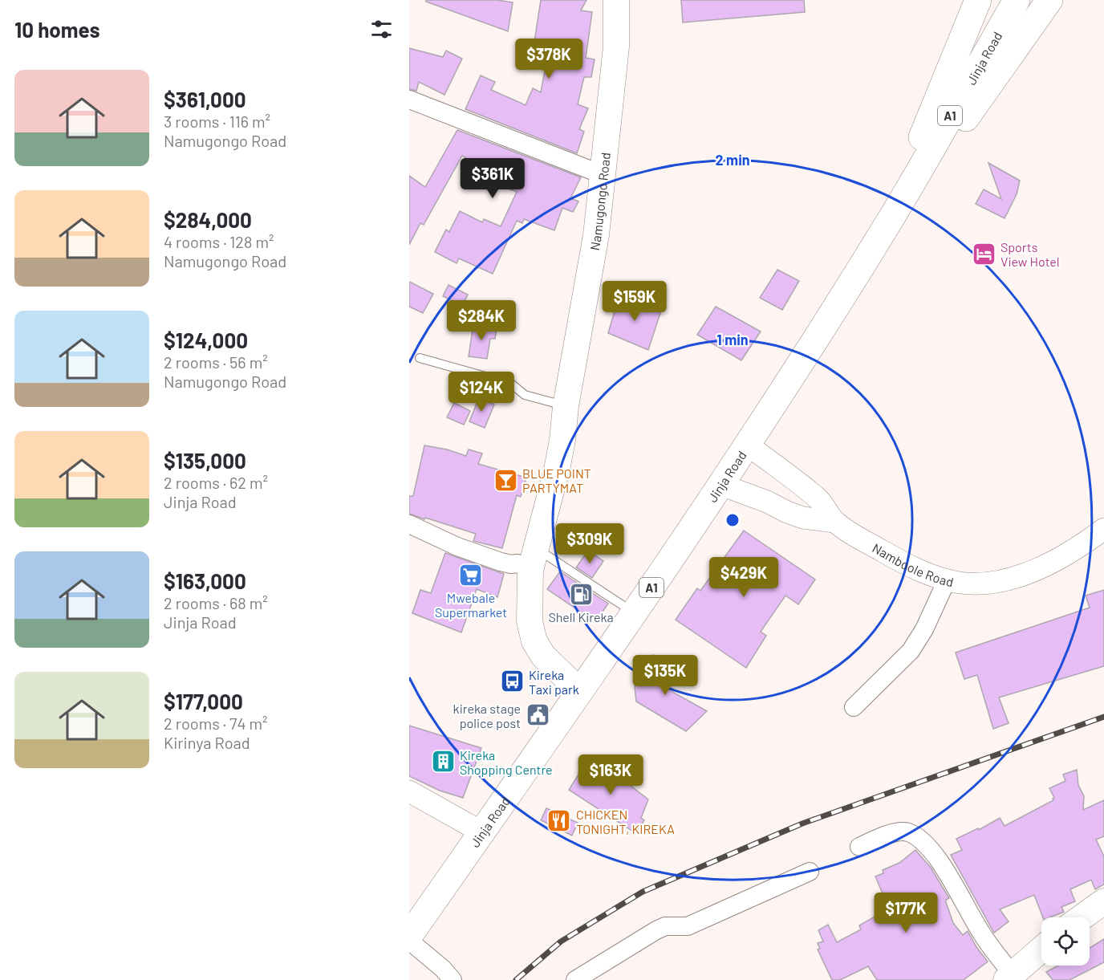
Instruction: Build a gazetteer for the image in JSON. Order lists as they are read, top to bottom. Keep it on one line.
{"streets":{"highway":["Jinja Road","A1"],"main road":["Namugongo Road"],"street":["Namboole Road"]},"crossings":[["Jinja Road","Namugongo Road"],["Jinja Road","Namboole Road"]],"places":{"hotel":["Sports View Hotel"],"bar":["BLUE POINT PARTYMAT"],"supermarket":["Mwebale Supermarket"],"fuel station":["Shell Kireka"],"bus stop":["Kireka Taxi park"],"public building":["kireka stage police post"],"building":["Kireka Shopping Centre"],"restaurant":["CHICKEN TONIGHT, KIREKA"]},"page":{"heading":"10 homes","price":["$378K","$361K","$159K","$284K","$124K","$309K","$429K","$135K","$163K","$177K"],"list":[{"name":"$361,000","note":"3 rooms · 116 m² · Namugongo Road"},{"name":"$284,000","note":"4 rooms · 128 m² · Namugongo Road"},{"name":"$124,000","note":"2 rooms · 56 m² · Namugongo Road"},{"name":"$135,000","note":"2 rooms · 62 m² · Jinja Road"},{"name":"$163,000","note":"2 rooms · 68 m² · Jinja Road"},{"name":"$177,000","note":"2 rooms · 74 m² · Kirinya Road"}]},"rings":["2 min","1 min"]}
